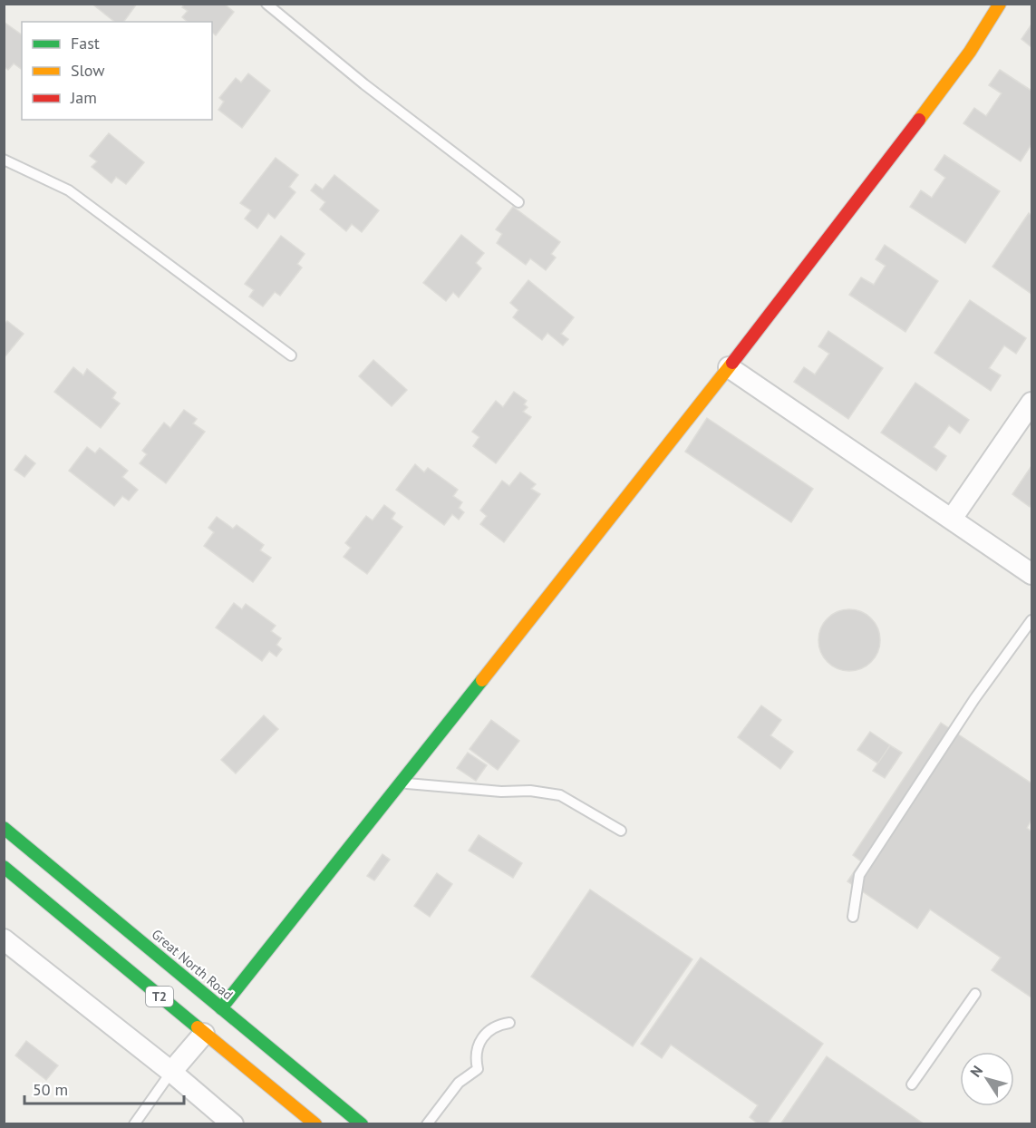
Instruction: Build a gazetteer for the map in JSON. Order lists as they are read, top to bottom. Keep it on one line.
{"streets":{"street":["Great North Road","T2"]},"legend":["Fast","Slow","Jam"],"scale_bar":"50 m","north":"top left"}
